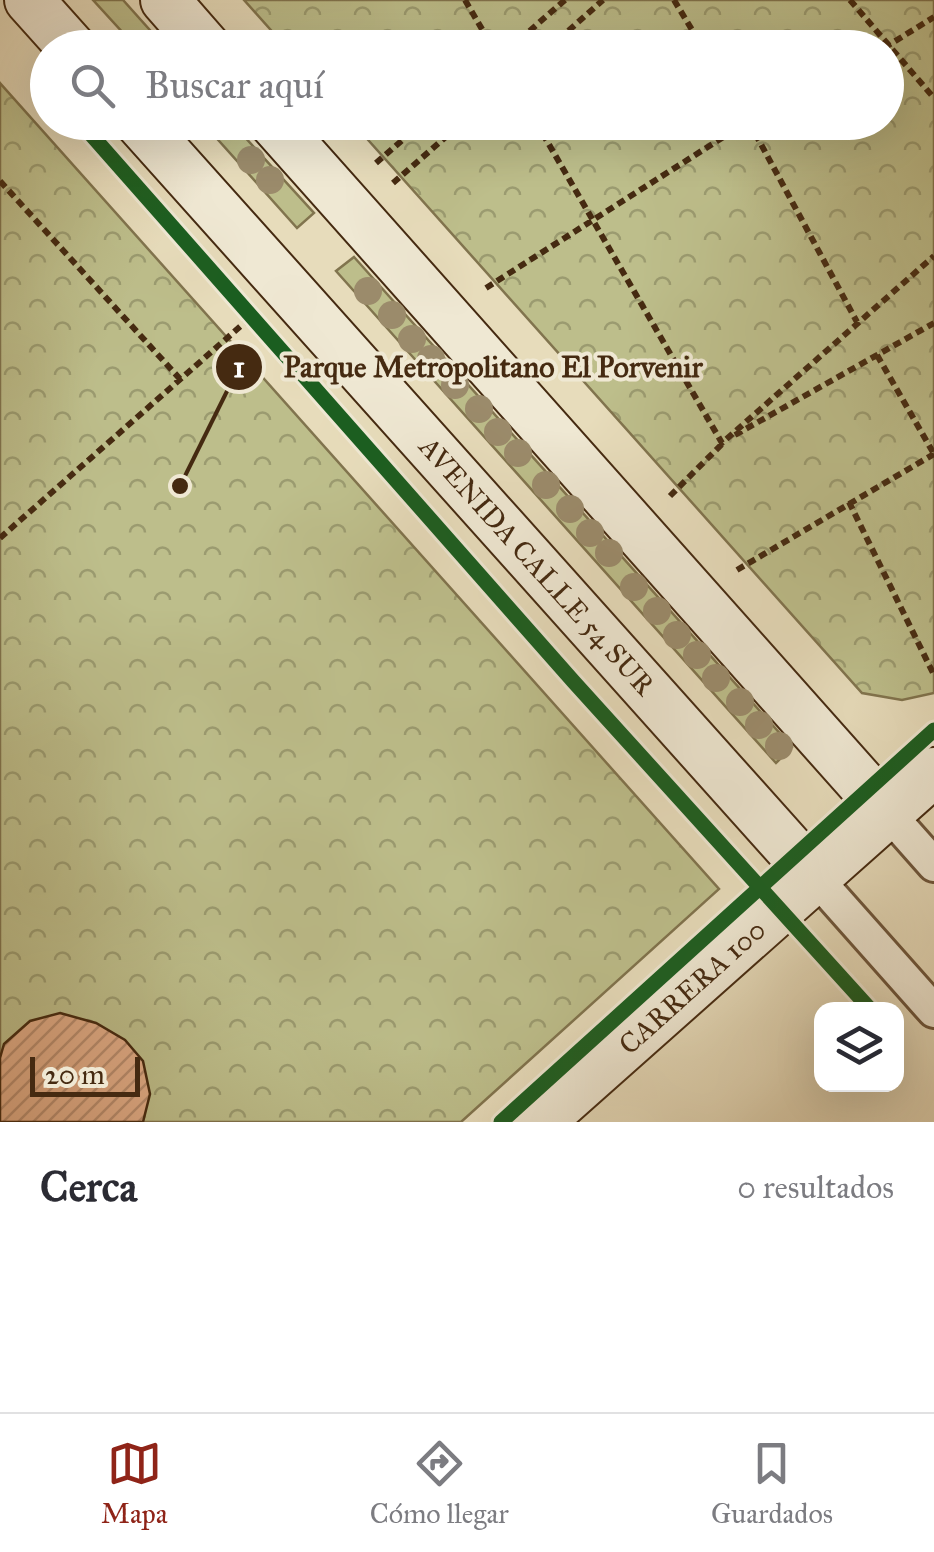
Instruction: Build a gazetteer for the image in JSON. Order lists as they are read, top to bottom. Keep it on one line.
{"streets":{"street":["AVENIDA CALLE 54 SUR","CARRERA 100"]},"crossings":[["AVENIDA CALLE 54 SUR","CARRERA 100"]],"places":["Parque Metropolitano El Porvenir"],"scale_bar":"20 m","page":{"search":"Buscar aquí","scale":"20 m","heading":["Cerca","0 resultados"],"nav":["Mapa","Cómo llegar","Guardados"]}}
